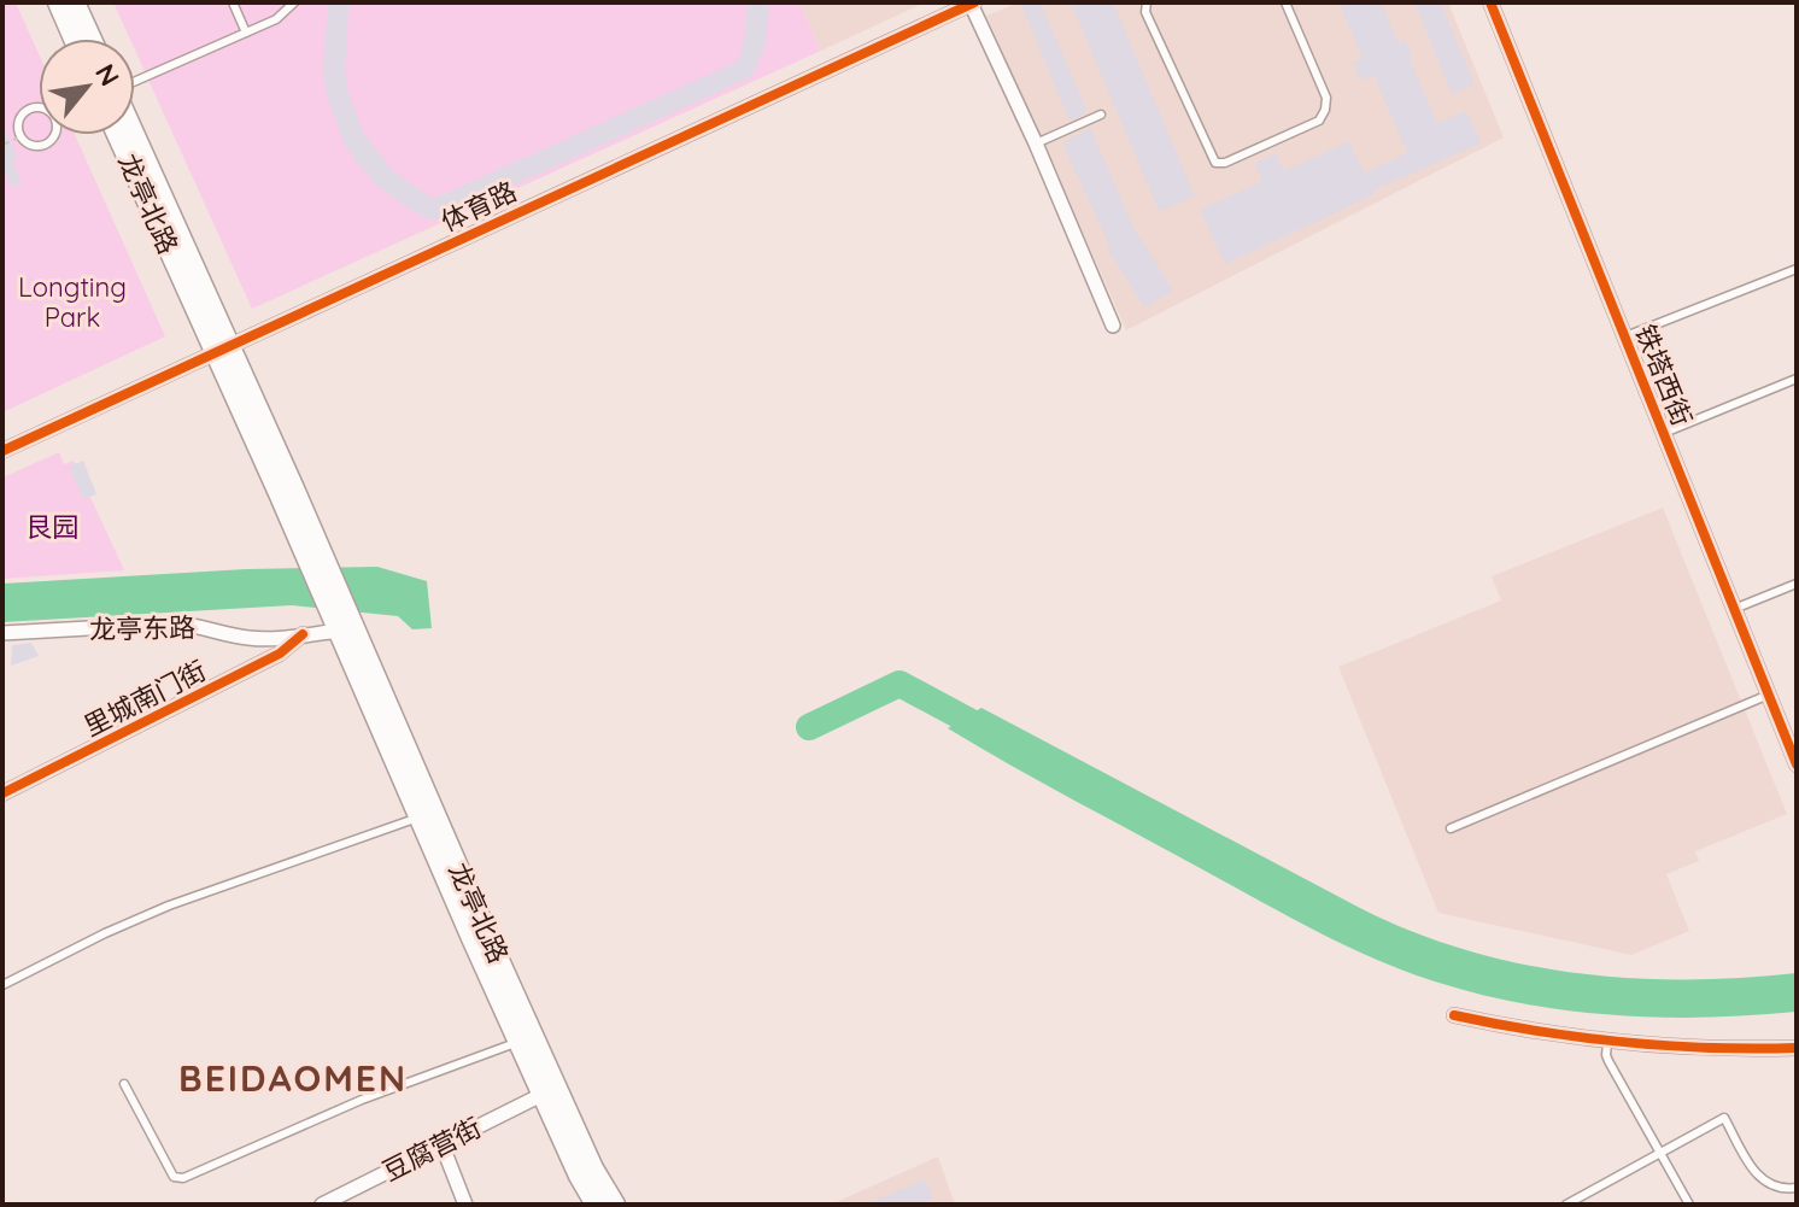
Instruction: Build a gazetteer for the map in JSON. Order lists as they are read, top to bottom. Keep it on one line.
{"streets":{"main road":["龙亭北路"],"street":["体育路","铁塔西街","龙亭东路","里城南门街","豆腐营街"]},"crossings":[["龙亭北路","体育路"],["龙亭北路","龙亭东路"],["龙亭北路","豆腐营街"],["龙亭东路","里城南门街"]],"districts":["BEIDAOMEN"],"parks":["Longting Park","艮园"],"north":"top right"}
